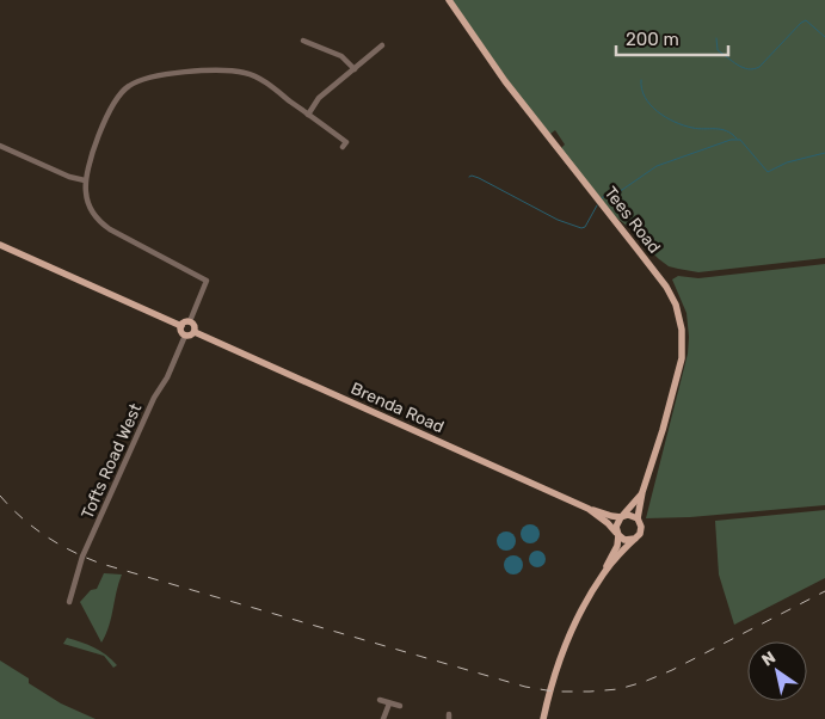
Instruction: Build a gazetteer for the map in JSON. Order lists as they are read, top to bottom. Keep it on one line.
{"streets":{"main road":["Tees Road","Brenda Road"],"street":["Tofts Road West"]},"crossings":[["Tees Road","Brenda Road"],["Brenda Road","Tofts Road West"]],"scale_bar":"200 m","north":"top left"}
